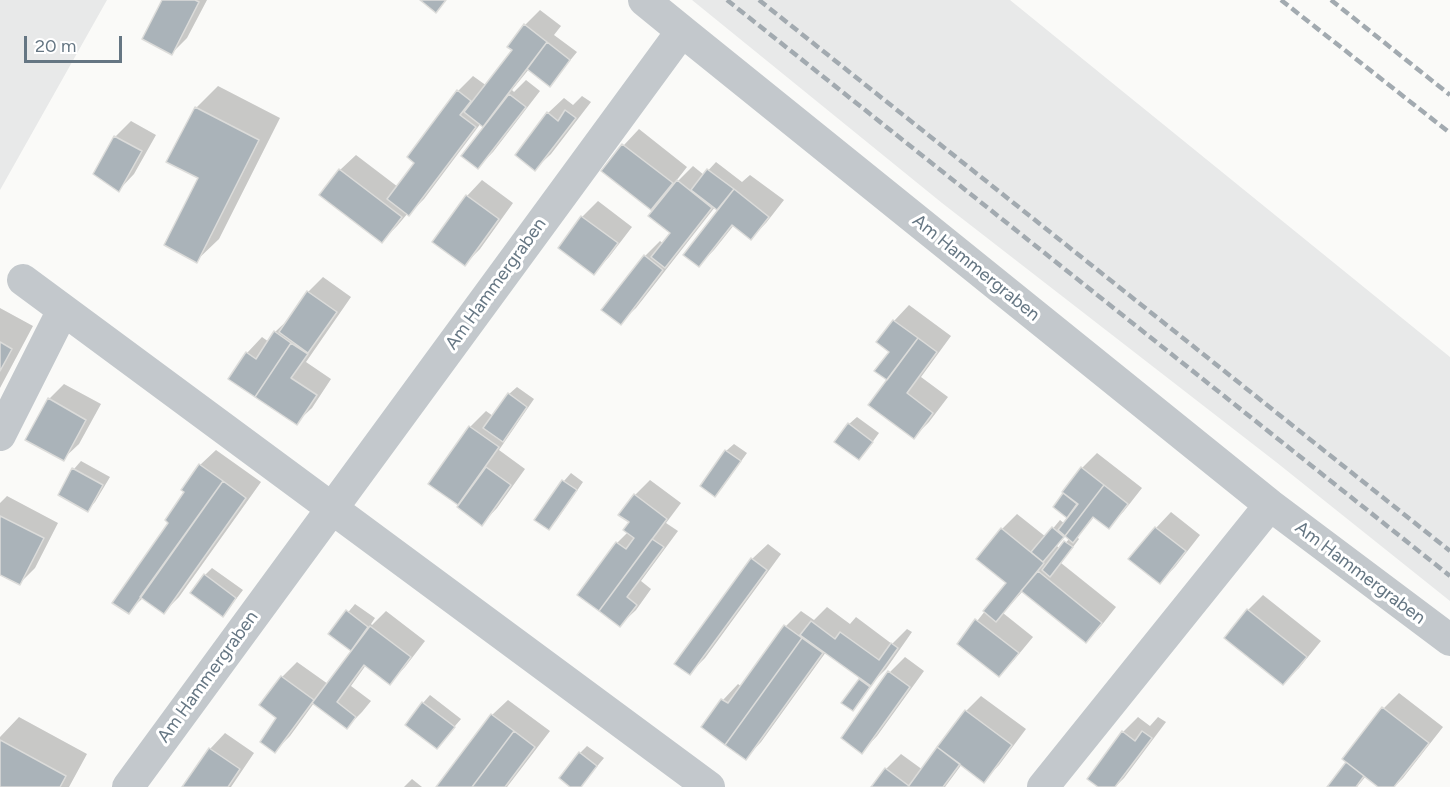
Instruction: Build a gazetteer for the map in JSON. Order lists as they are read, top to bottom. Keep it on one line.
{"streets":{"street":["Am Hammergraben"]},"scale_bar":"20 m"}
